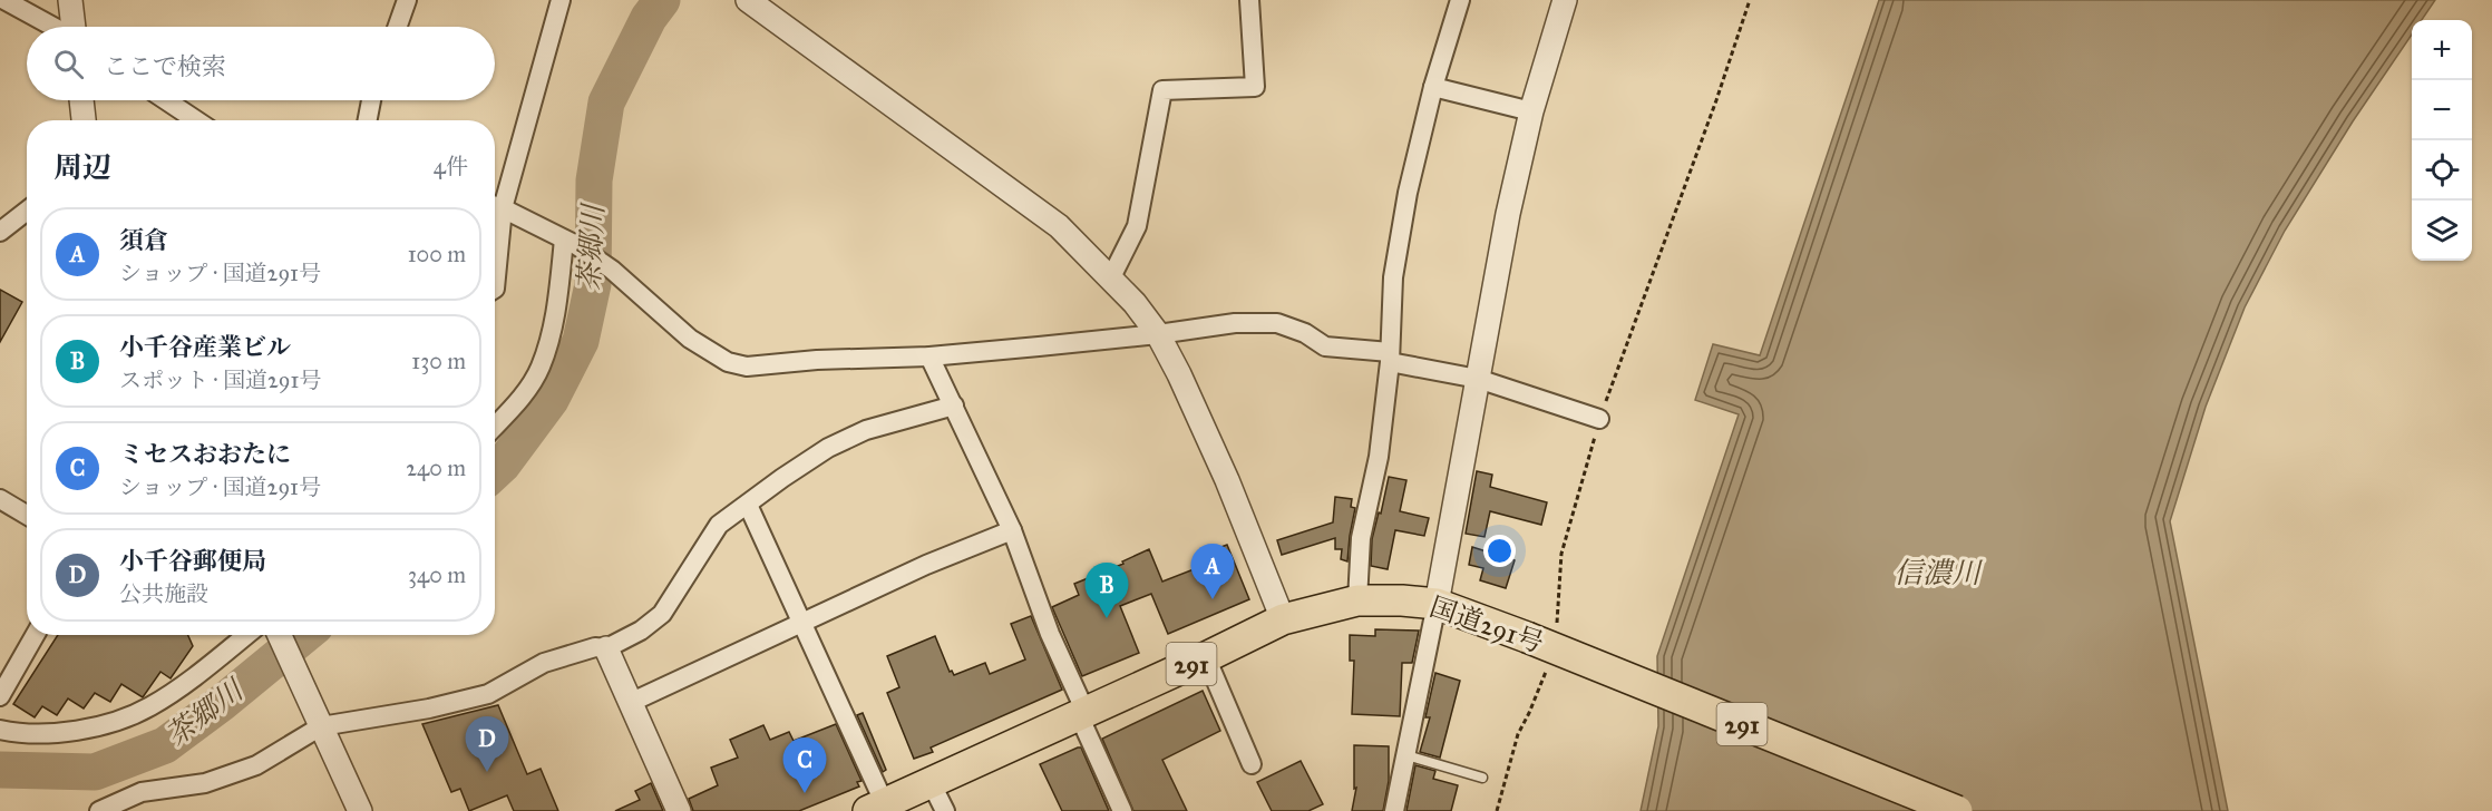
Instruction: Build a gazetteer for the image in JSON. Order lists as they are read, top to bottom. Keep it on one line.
{"streets":{"highway":["国道291号","291"]},"water":["茶郷川","信濃川"],"page":{"map_buttons":["+","−"],"search":"ここで検索","heading":["周辺","4件"],"list":[{"mark":"A","name":"須倉","note":"ショップ · 国道291号","value":"100 m"},{"mark":"B","name":"小千谷産業ビル","note":"スポット · 国道291号","value":"130 m"},{"mark":"C","name":"ミセスおおたに","note":"ショップ · 国道291号","value":"240 m"},{"mark":"D","name":"小千谷郵便局","note":"公共施設","value":"340 m"}],"pins":["A","B","D","C"]}}
